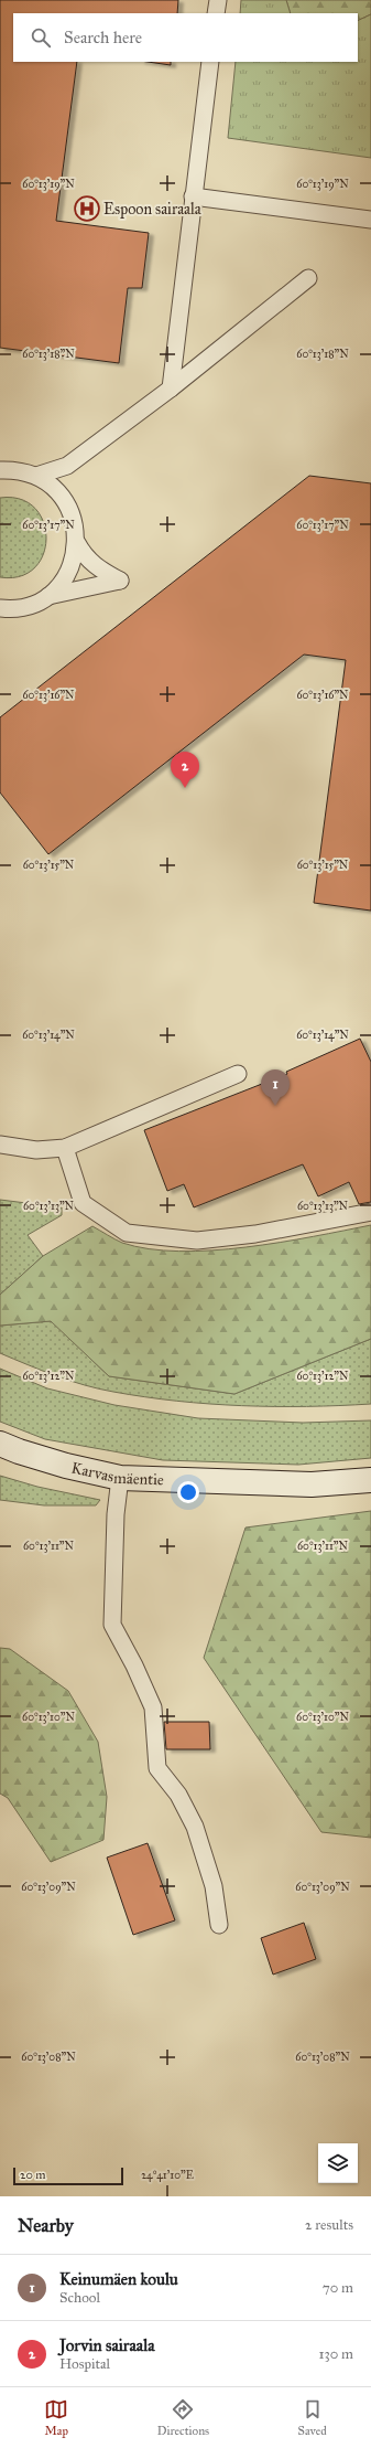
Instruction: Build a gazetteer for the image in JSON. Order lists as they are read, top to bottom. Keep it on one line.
{"streets":{"main road":["Karvasmäentie"]},"places":{"hospital":["Espoon sairaala"]},"scale_bar":"20 m","page":{"search":"Search here","pins":["2","1"],"scale":"20 m","heading":["Nearby","2 results"],"list":[{"mark":"1","name":"Keinumäen koulu","note":"School","value":"70 m"},{"mark":"2","name":"Jorvin sairaala","note":"Hospital","value":"130 m"}],"nav":["Map","Directions","Saved"]},"coordinates":["60°13'19\"N","60°13'18\"N","60°13'17\"N","60°13'16\"N","60°13'15\"N","60°13'14\"N","60°13'13\"N","60°13'12\"N","60°13'11\"N","60°13'10\"N","60°13'09\"N","60°13'08\"N","24°41'10\"E"]}
